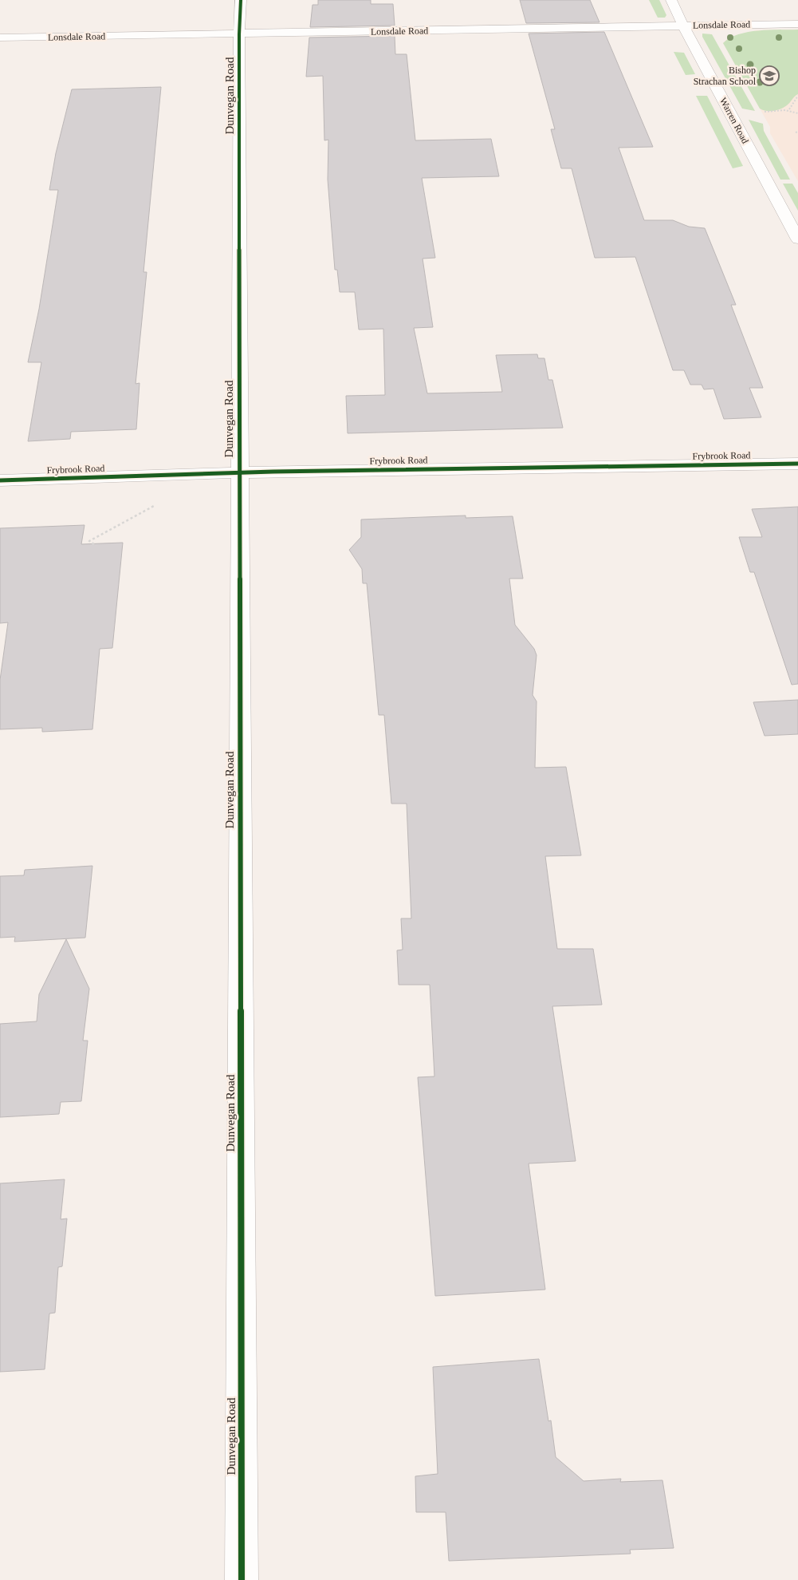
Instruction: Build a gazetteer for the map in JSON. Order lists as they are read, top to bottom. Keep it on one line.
{"streets":{"street":["Lonsdale Road","Dunvegan Road","Warren Road","Frybrook Road"]},"crossings":[["Lonsdale Road","Dunvegan Road"],["Lonsdale Road","Warren Road"],["Dunvegan Road","Frybrook Road"]],"places":{"school or university":["Bishop Strachan School"]}}
